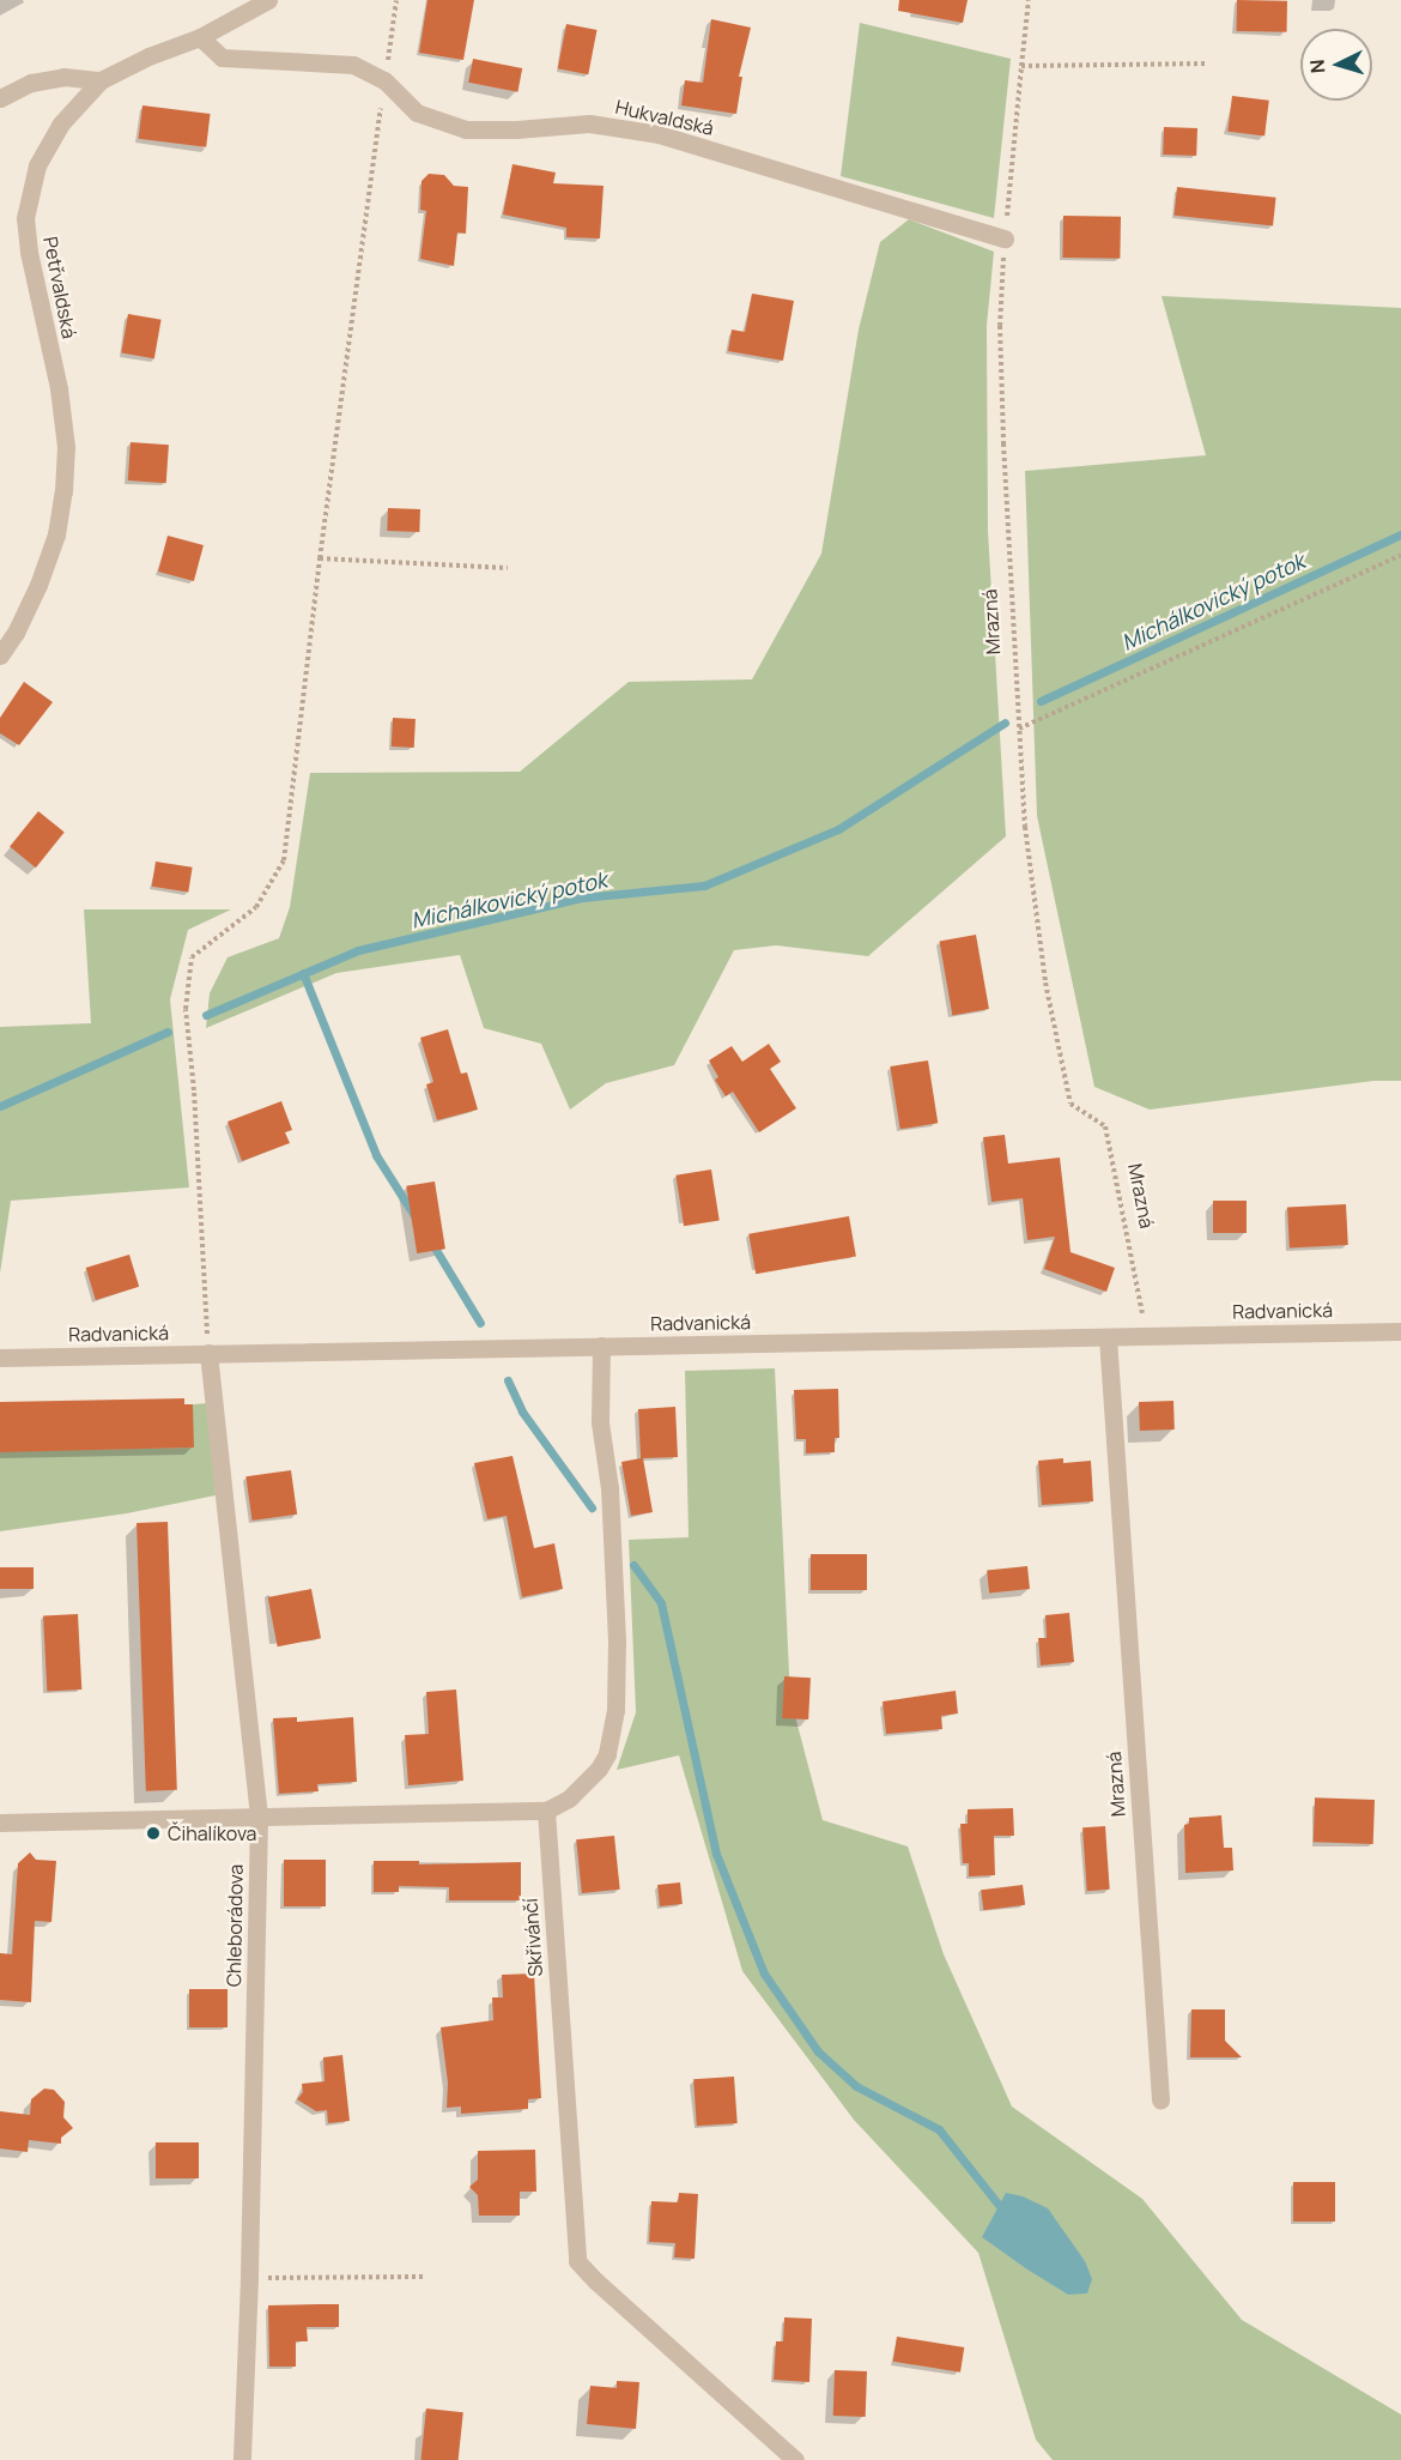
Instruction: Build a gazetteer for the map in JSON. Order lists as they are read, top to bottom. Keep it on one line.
{"streets":{"street":["Hukvaldská","Petřvaldská","Mrazná","Radvanická","Chleborádova","Skřivánčí"]},"crossings":[["Hukvaldská","Petřvaldská"],["Hukvaldská","Mrazná"],["Mrazná","Radvanická"],["Radvanická","Chleborádova"]],"water":["Michálkovický potok"],"places":["Čihalíkova"],"north":"left"}
